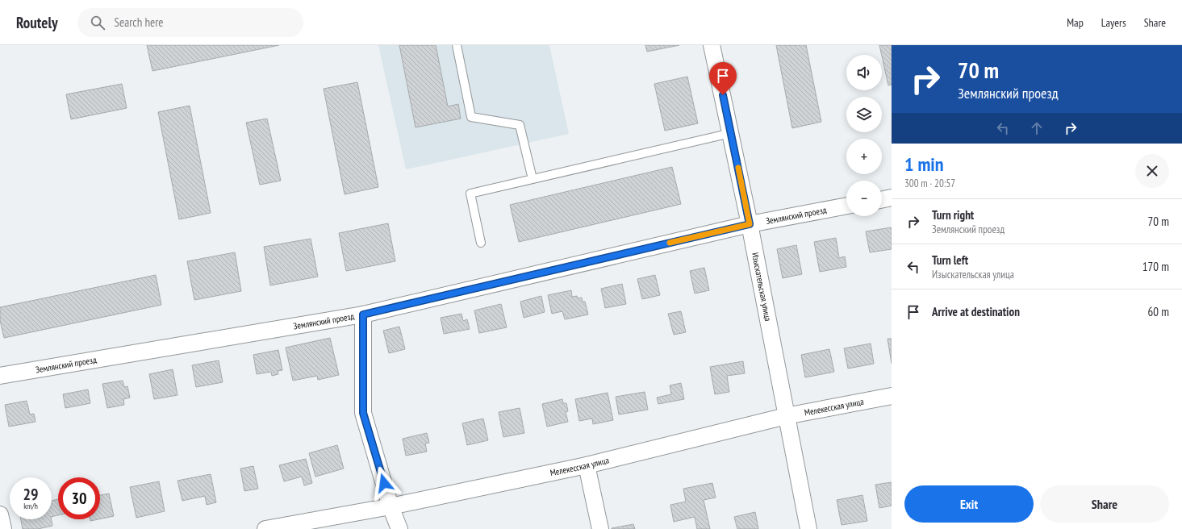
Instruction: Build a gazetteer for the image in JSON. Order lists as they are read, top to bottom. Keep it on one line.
{"streets":{"street":["Землянский проезд","Изыскательская улица","Мелекесская улица"]},"crossings":[["Землянский проезд","Изыскательская улица"],["Изыскательская улица","Мелекесская улица"]],"page":{"header":"Routely","search":"Search here","nav":["Map","Layers","Share"],"turn":["70 m","Землянский проезд"],"map_buttons":["+","−"],"heading":["1 min","300 m · 20:57"],"list":[{"name":"Turn right","note":"Землянский проезд","value":"70 m"},{"name":"Turn left","note":"Изыскательская улица","value":"170 m"},{"name":"Arrive at destination","value":"60 m"}],"speed":"29 km/h","limit":"30","buttons":["Exit","Share"]}}
